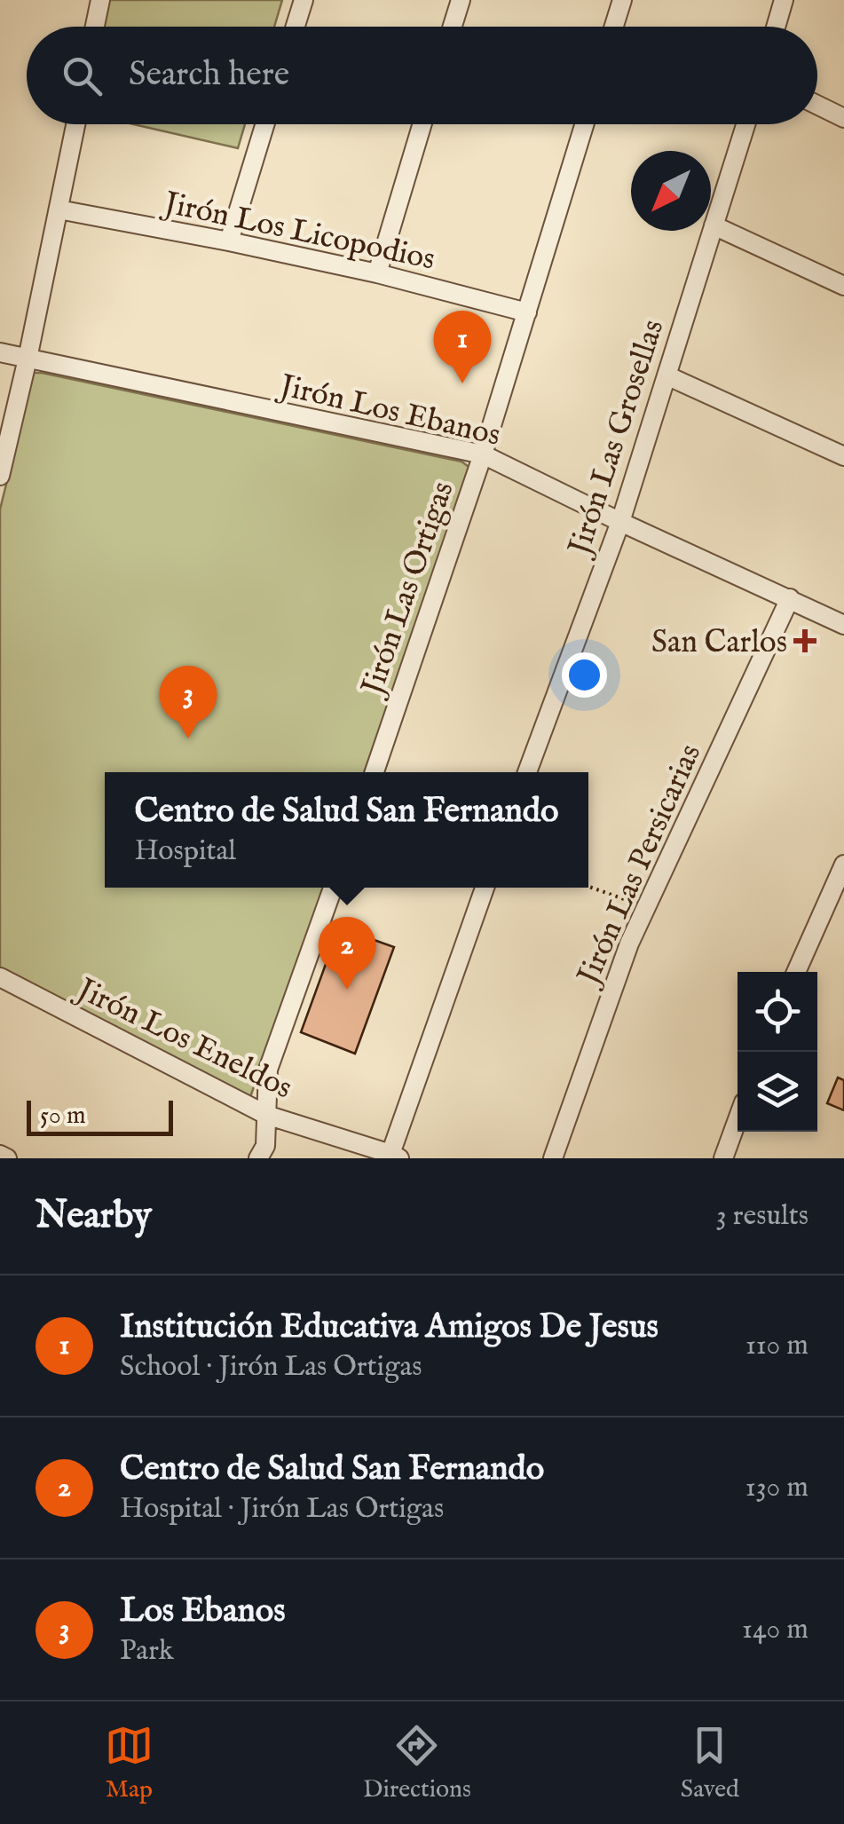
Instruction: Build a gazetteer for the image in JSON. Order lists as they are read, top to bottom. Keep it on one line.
{"streets":{"street":["Jirón Los Licopodios","Jirón Los Ebanos","Jirón Las Grosellas","Jirón Las Ortigas","Jirón Las Persicarias","Jirón Los Eneldos"]},"crossings":[["Jirón Los Licopodios","Jirón Las Ortigas"],["Jirón Los Ebanos","Jirón Las Grosellas"],["Jirón Los Ebanos","Jirón Las Ortigas"],["Jirón Los Ebanos","Jirón Las Persicarias"]],"places":{"health":["San Carlos"]},"scale_bar":"50 m","north":"bottom left","page":{"search":"Search here","pins":["1","3","2"],"popup":["Centro de Salud San Fernando","Hospital"],"scale":"50 m","heading":["Nearby","3 results"],"list":[{"mark":"1","name":"Institución Educativa Amigos De Jesus","note":"School · Jirón Las Ortigas","value":"110 m"},{"mark":"2","name":"Centro de Salud San Fernando","note":"Hospital · Jirón Las Ortigas","value":"130 m"},{"mark":"3","name":"Los Ebanos","note":"Park","value":"140 m"}],"nav":["Map","Directions","Saved"]}}
